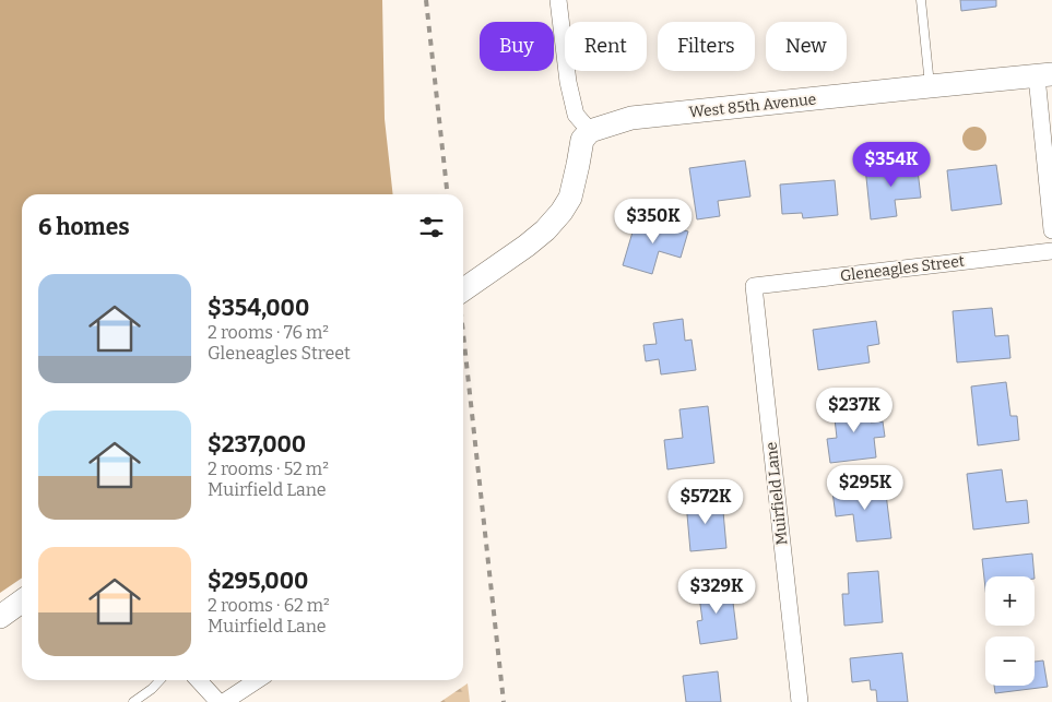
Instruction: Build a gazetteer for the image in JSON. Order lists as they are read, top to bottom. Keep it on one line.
{"streets":{"street":["West 85th Avenue","Gleneagles Street","Muirfield Lane"]},"crossings":[["Gleneagles Street","Muirfield Lane"]],"page":{"chip":["Buy","Rent","Filters","New"],"price":["$354K","$350K","$237K","$295K","$572K","$329K"],"heading":"6 homes","list":[{"name":"$354,000","note":"2 rooms · 76 m² · Gleneagles Street"},{"name":"$237,000","note":"2 rooms · 52 m² · Muirfield Lane"},{"name":"$295,000","note":"2 rooms · 62 m² · Muirfield Lane"}],"map_buttons":["+","−"]}}
